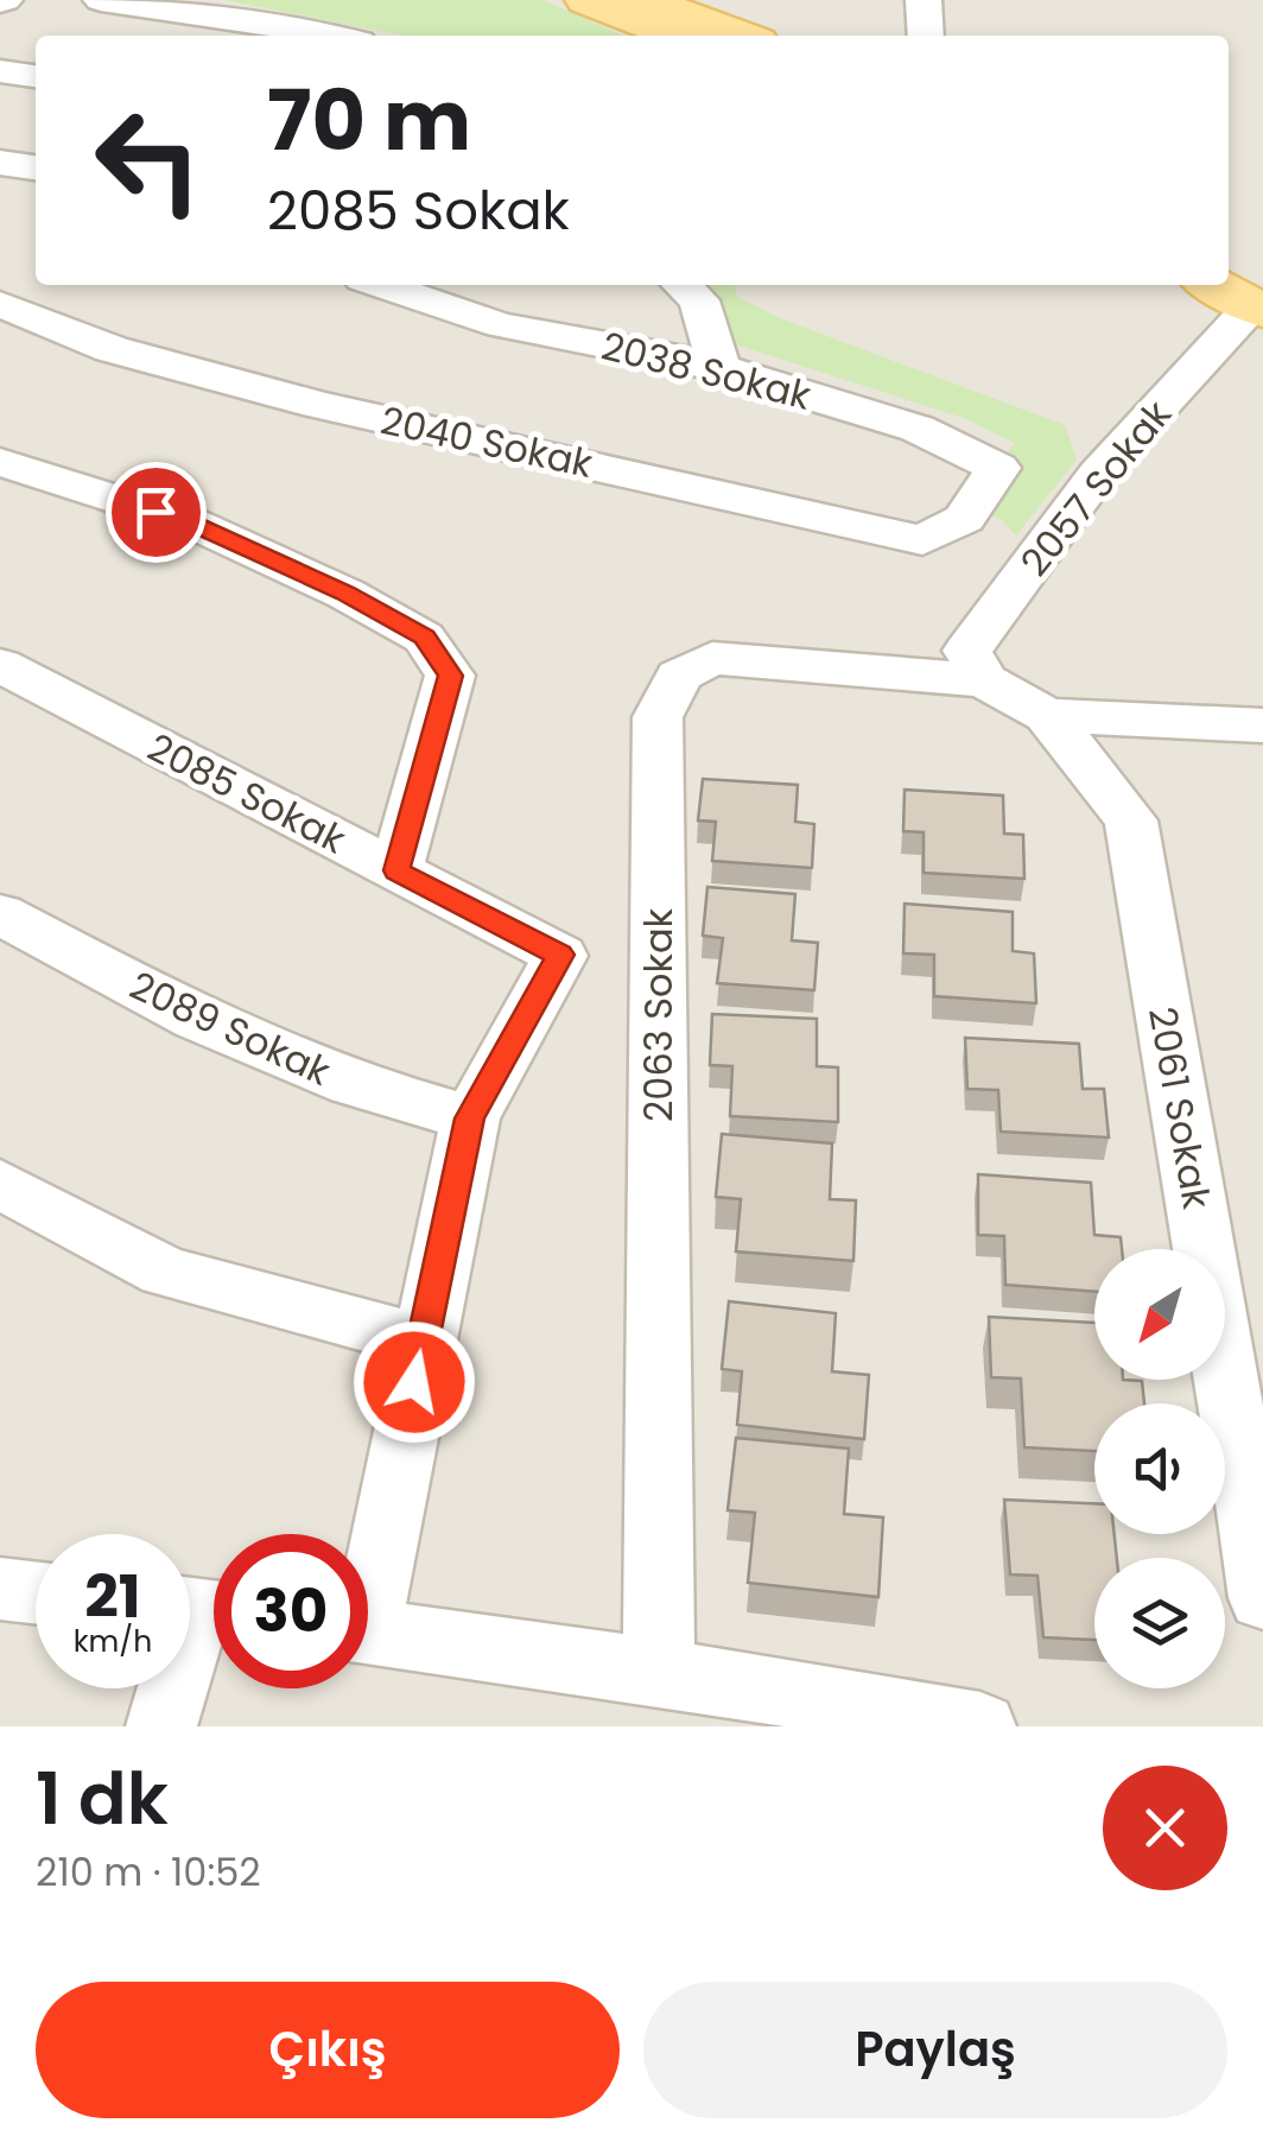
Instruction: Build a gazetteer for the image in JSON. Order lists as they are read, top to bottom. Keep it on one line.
{"streets":{"street":["2038 Sokak","2040 Sokak","2057 Sokak","2085 Sokak","2063 Sokak","2089 Sokak","2061 Sokak"]},"crossings":[["2038 Sokak","2040 Sokak"],["2057 Sokak","2063 Sokak"],["2057 Sokak","2061 Sokak"],["2085 Sokak","2089 Sokak"],["2063 Sokak","2061 Sokak"]],"north":"bottom left","page":{"turn":["70 m","2085 Sokak"],"speed":"21 km/h","limit":"30","heading":["1 dk","210 m · 10:52"],"buttons":["Çıkış","Paylaş"]}}
